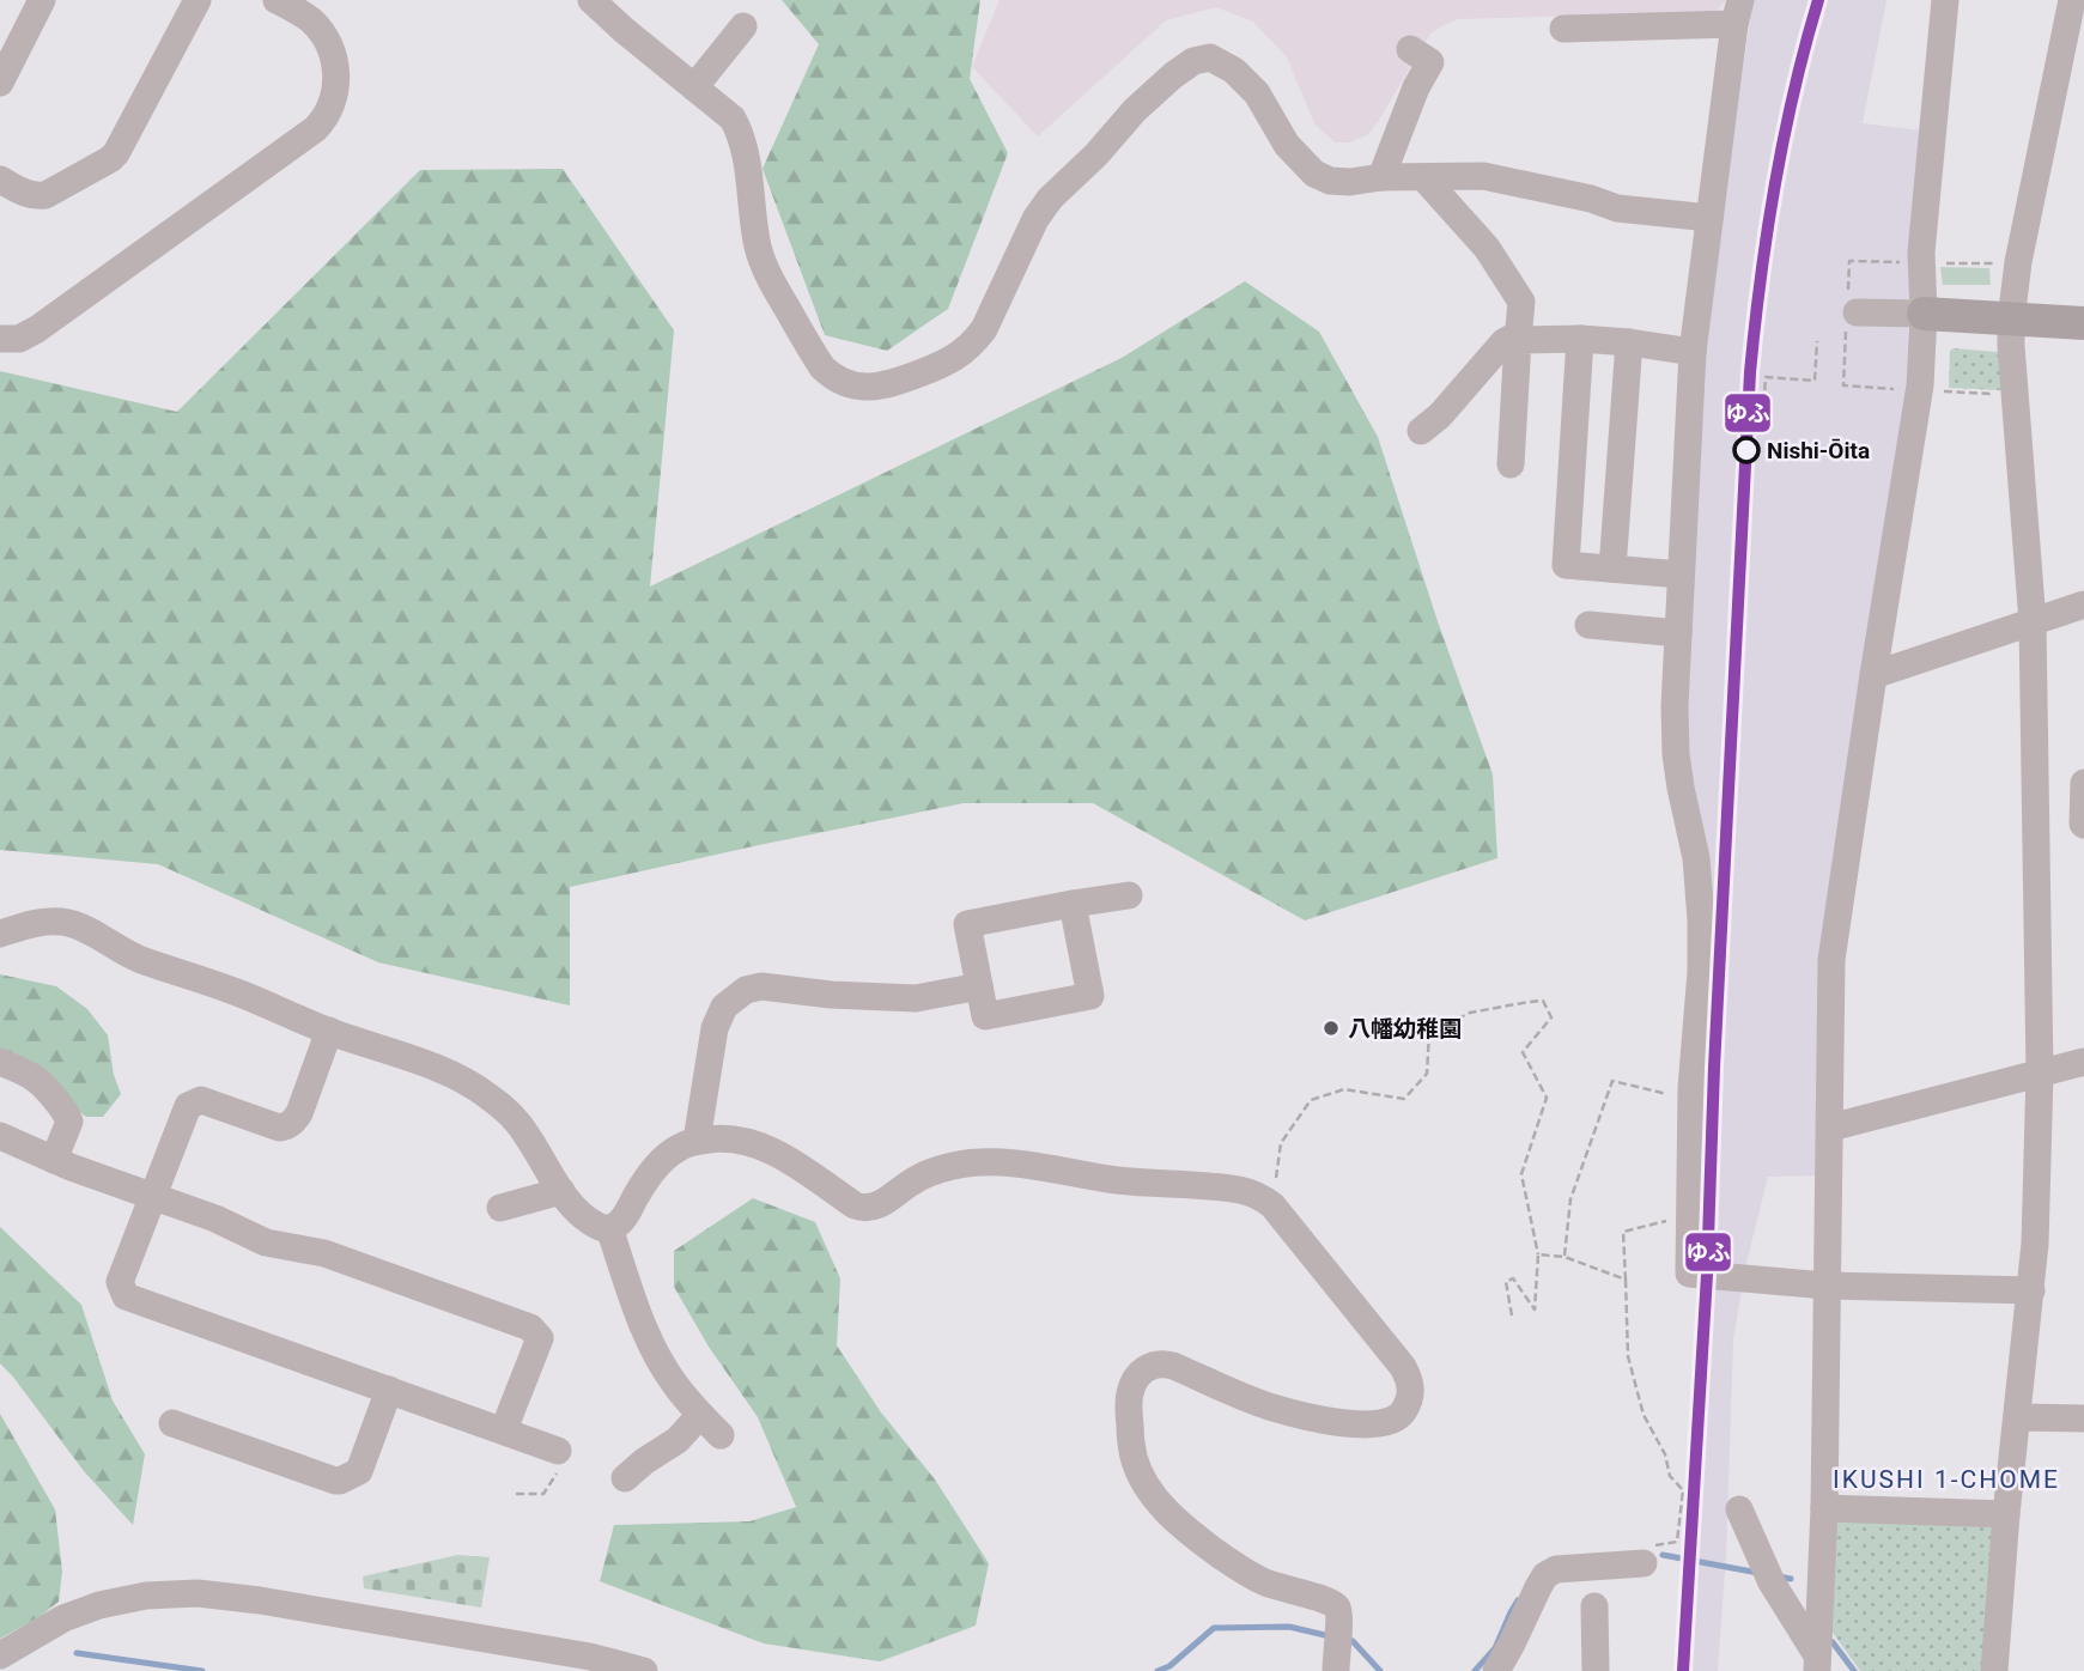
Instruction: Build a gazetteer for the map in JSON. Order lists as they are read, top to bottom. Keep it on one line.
{"districts":["IKUSHI 1-CHOME"],"places":["Nishi-Ōita","八幡幼稚園"],"lines":["transit line ゆふ"]}
